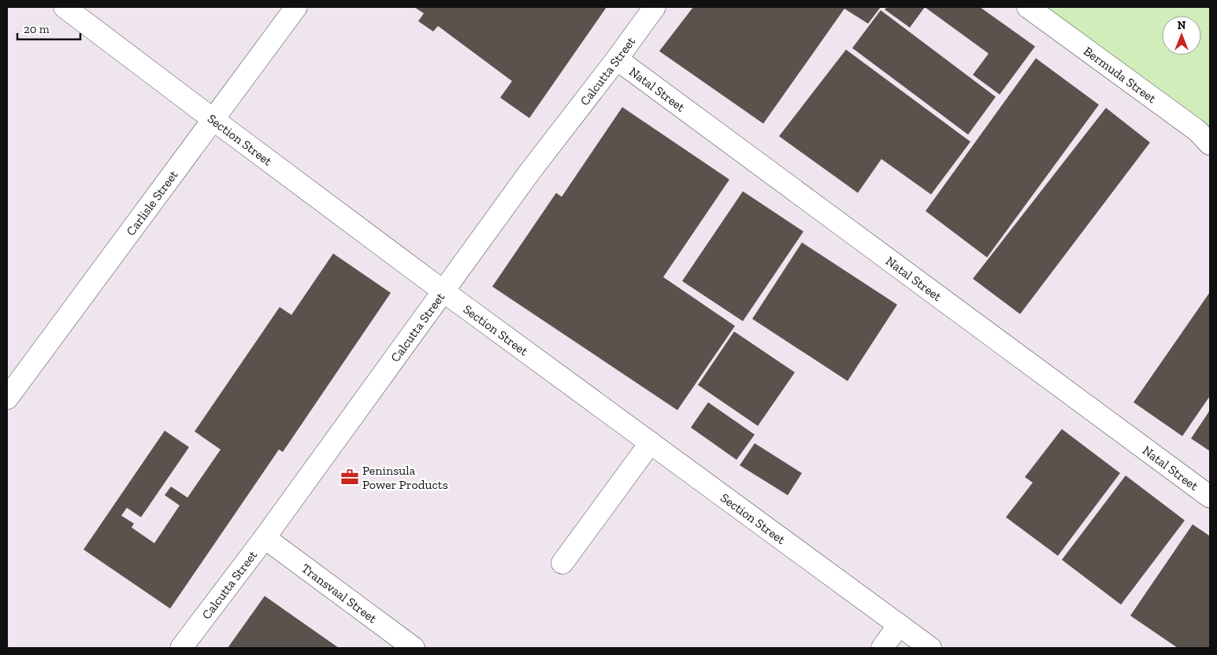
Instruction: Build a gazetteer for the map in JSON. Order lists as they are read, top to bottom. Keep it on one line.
{"streets":{"street":["Calcutta Street","Bermuda Street","Natal Street","Section Street","Carlisle Street","Transvaal Street"]},"crossings":[["Calcutta Street","Natal Street"],["Calcutta Street","Section Street"],["Calcutta Street","Transvaal Street"],["Section Street","Carlisle Street"]],"places":{"office":["Peninsula Power Products"]},"scale_bar":"20 m","north":"top"}
